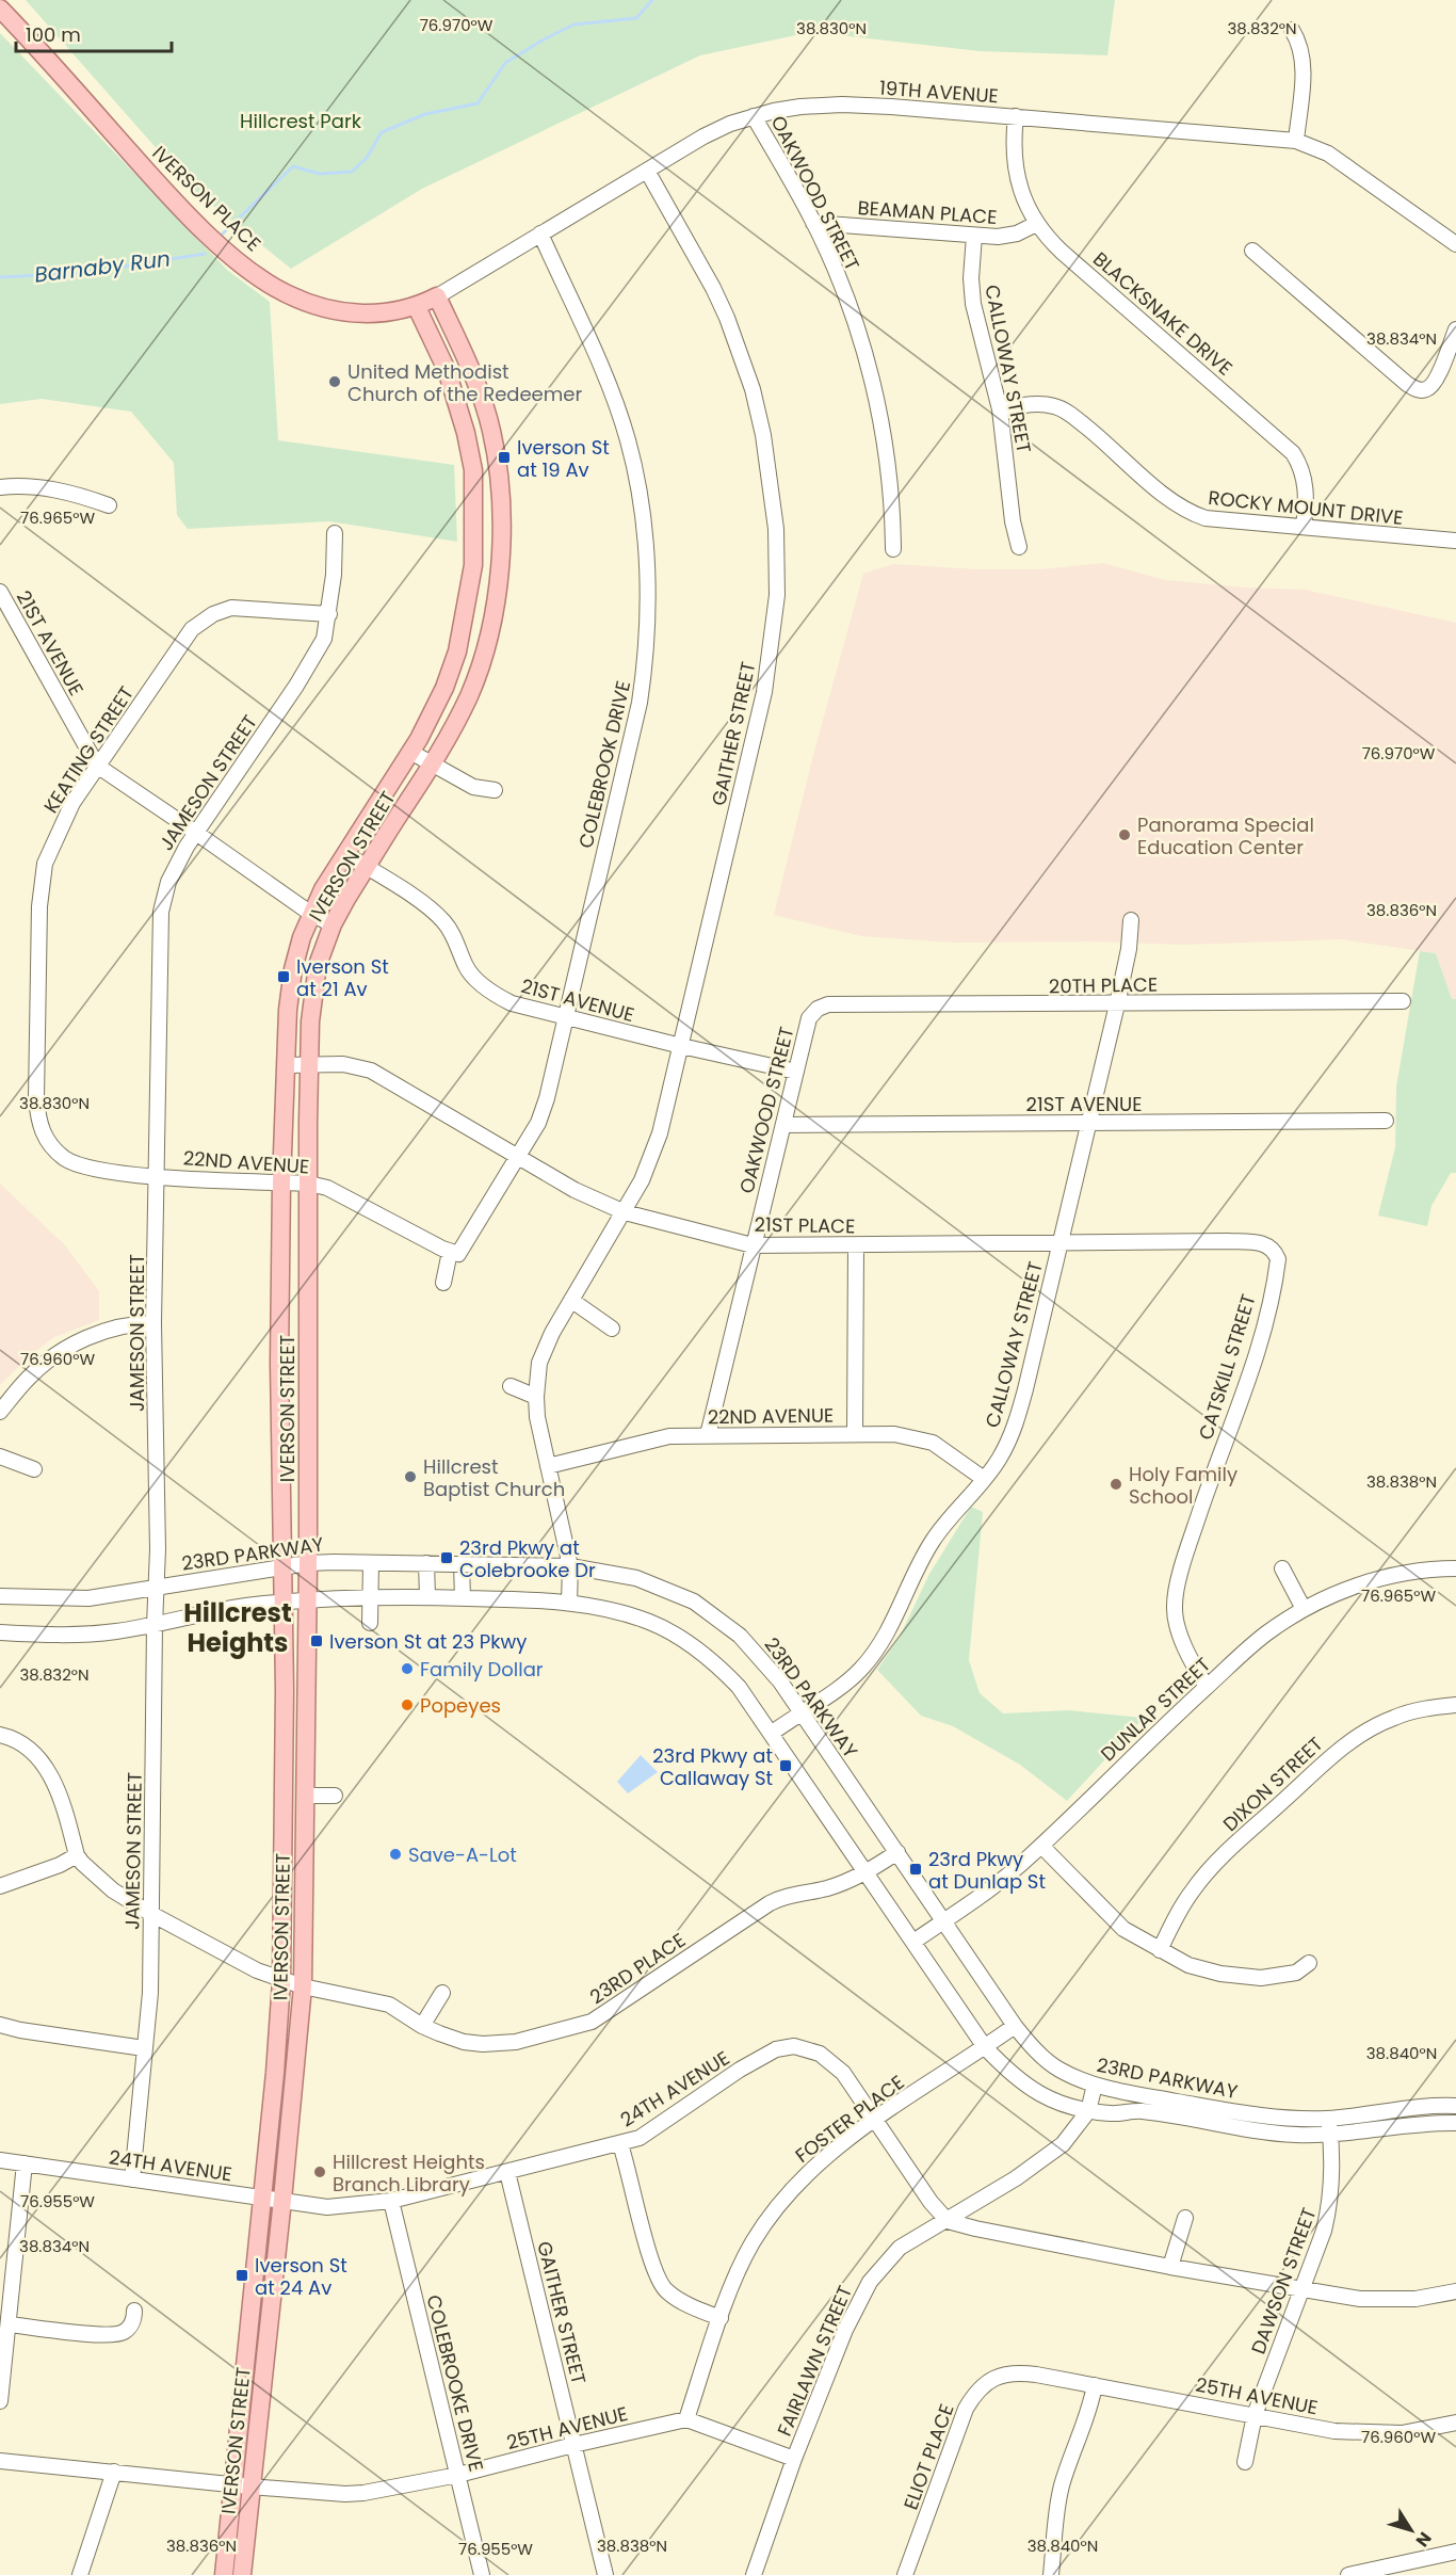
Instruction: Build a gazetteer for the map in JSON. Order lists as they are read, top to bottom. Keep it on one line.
{"streets":{"main road":["IVERSON PLACE","IVERSON STREET"],"street":["19TH AVENUE","OAKWOOD STREET","BEAMAN PLACE","BLACKSNAKE DRIVE","CALLOWAY STREET","ROCKY MOUNT DRIVE","21ST AVENUE","GAITHER STREET","KEATING STREET","COLEBROOK DRIVE","JAMESON STREET","20TH PLACE","22ND AVENUE","21ST PLACE","CATSKILL STREET","23RD PARKWAY","DUNLAP STREET","DIXON STREET","23RD PLACE","24TH AVENUE","FOSTER PLACE","DAWSON STREET","FAIRLAWN STREET","COLEBROOKE DRIVE","25TH AVENUE","ELIOT PLACE"]},"crossings":[["19TH AVENUE","OAKWOOD STREET"],["19TH AVENUE","IVERSON PLACE"],["19TH AVENUE","BLACKSNAKE DRIVE"],["19TH AVENUE","GAITHER STREET"],["19TH AVENUE","COLEBROOK DRIVE"],["19TH AVENUE","IVERSON STREET"],["OAKWOOD STREET","BEAMAN PLACE"],["OAKWOOD STREET","21ST AVENUE"],["OAKWOOD STREET","20TH PLACE"],["OAKWOOD STREET","22ND AVENUE"],["OAKWOOD STREET","21ST PLACE"],["IVERSON PLACE","IVERSON STREET"],["BEAMAN PLACE","BLACKSNAKE DRIVE"],["BEAMAN PLACE","CALLOWAY STREET"],["BLACKSNAKE DRIVE","ROCKY MOUNT DRIVE"],["CALLOWAY STREET","ROCKY MOUNT DRIVE"],["CALLOWAY STREET","21ST AVENUE"],["CALLOWAY STREET","20TH PLACE"],["CALLOWAY STREET","22ND AVENUE"],["CALLOWAY STREET","21ST PLACE"],["CALLOWAY STREET","23RD PARKWAY"],["21ST AVENUE","GAITHER STREET"],["21ST AVENUE","KEATING STREET"],["21ST AVENUE","COLEBROOK DRIVE"],["21ST AVENUE","JAMESON STREET"],["21ST AVENUE","IVERSON STREET"],["GAITHER STREET","22ND AVENUE"],["GAITHER STREET","21ST PLACE"],["GAITHER STREET","23RD PARKWAY"],["GAITHER STREET","24TH AVENUE"],["GAITHER STREET","25TH AVENUE"],["KEATING STREET","JAMESON STREET"],["KEATING STREET","22ND AVENUE"],["COLEBROOK DRIVE","22ND AVENUE"],["COLEBROOK DRIVE","21ST PLACE"],["JAMESON STREET","22ND AVENUE"],["JAMESON STREET","23RD PARKWAY"],["JAMESON STREET","23RD PLACE"],["JAMESON STREET","24TH AVENUE"],["IVERSON STREET","22ND AVENUE"],["IVERSON STREET","21ST PLACE"],["IVERSON STREET","23RD PARKWAY"],["IVERSON STREET","23RD PLACE"],["IVERSON STREET","24TH AVENUE"],["IVERSON STREET","25TH AVENUE"],["21ST PLACE","CATSKILL STREET"],["CATSKILL STREET","DUNLAP STREET"],["23RD PARKWAY","DUNLAP STREET"],["23RD PARKWAY","23RD PLACE"],["23RD PARKWAY","FOSTER PLACE"],["23RD PARKWAY","DAWSON STREET"],["23RD PARKWAY","FAIRLAWN STREET"],["24TH AVENUE","FOSTER PLACE"],["24TH AVENUE","FAIRLAWN STREET"],["24TH AVENUE","COLEBROOKE DRIVE"],["FOSTER PLACE","25TH AVENUE"],["DAWSON STREET","25TH AVENUE"],["COLEBROOKE DRIVE","25TH AVENUE"],["25TH AVENUE","ELIOT PLACE"]],"districts":["Hillcrest Heights"],"water":["Barnaby Run"],"parks":["Hillcrest Park"],"places":{"other":["United Methodist Church of the Redeemer","Panorama Special Education Center","Hillcrest Baptist Church","Holy Family School","Family Dollar","Popeyes","Save-A-Lot","Hillcrest Heights Branch Library"],"transit":["Iverson St at 19 Av","Iverson St at 21 Av","23rd Pkwy at Colebrooke Dr","Iverson St at 23 Pkwy","23rd Pkwy at Callaway St","23rd Pkwy at Dunlap St","Iverson St at 24 Av"]},"scale_bar":"100 m","north":"bottom right","coordinates":["76.970°W","38.830°N","38.832°N","38.834°N","76.965°W","38.836°N","76.960°W","38.838°N","38.840°N","76.955°W"]}
